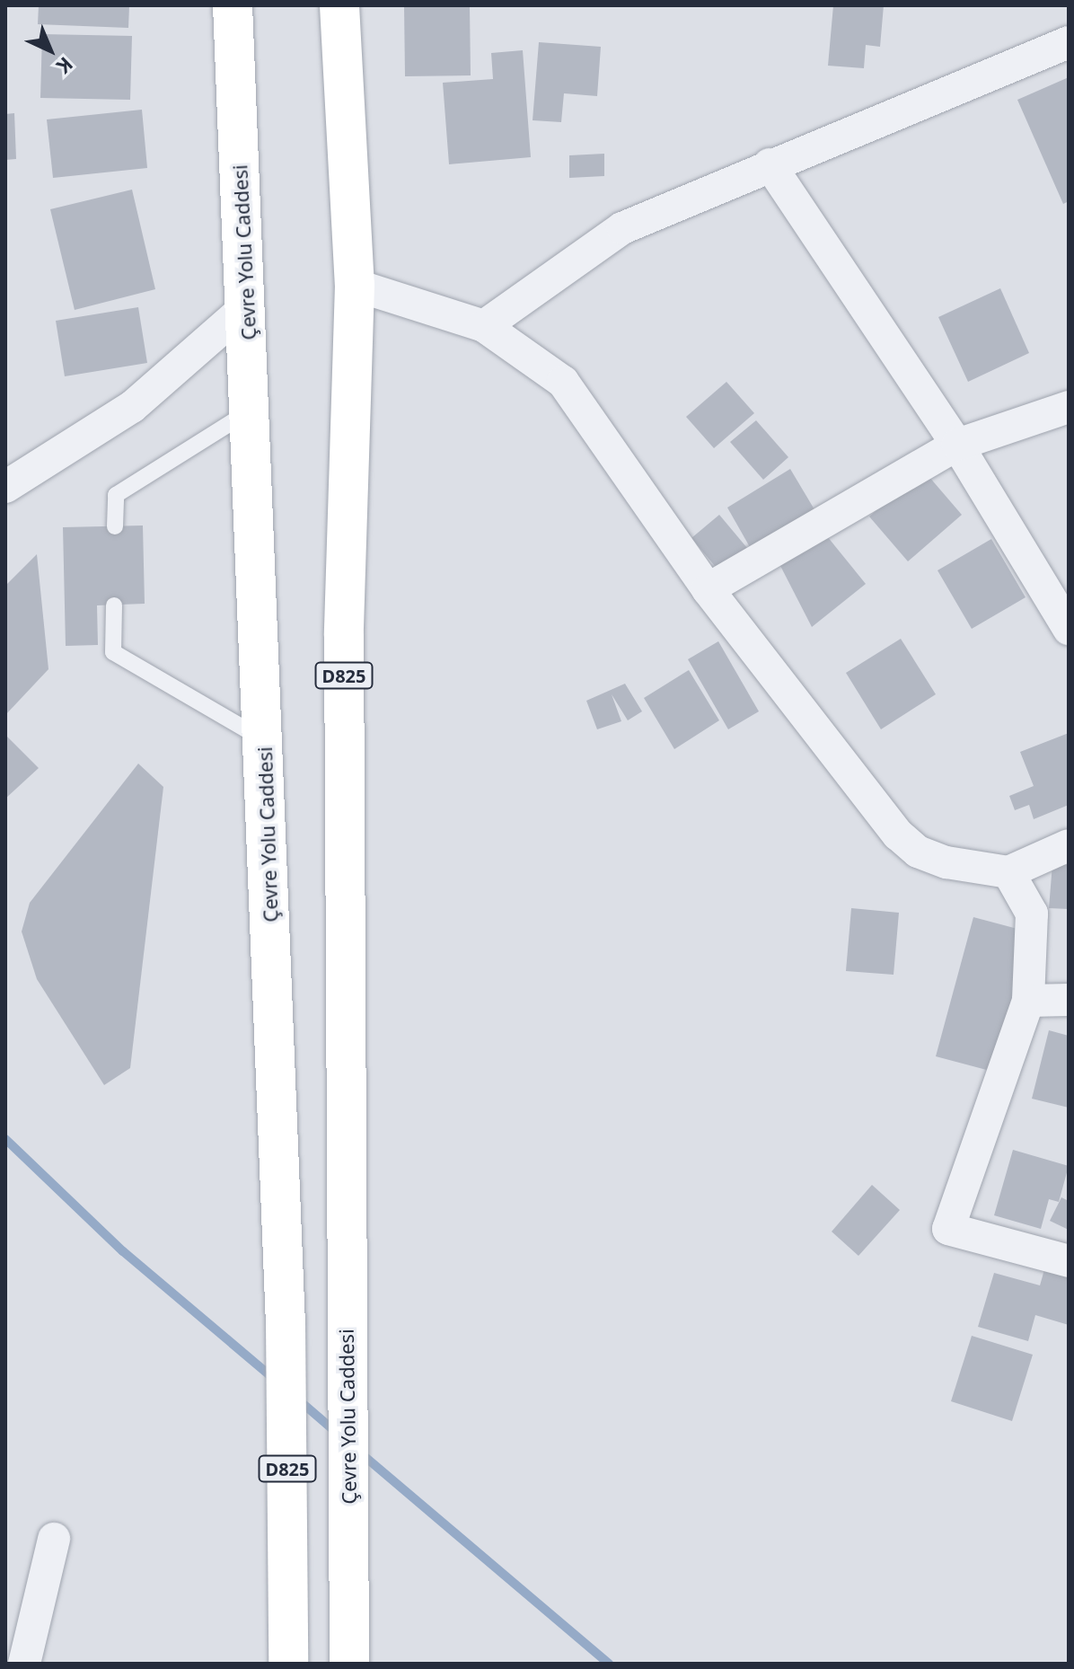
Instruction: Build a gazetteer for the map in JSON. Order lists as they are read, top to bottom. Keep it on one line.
{"streets":{"highway":["Çevre Yolu Caddesi","D825"]},"north":"bottom right"}
